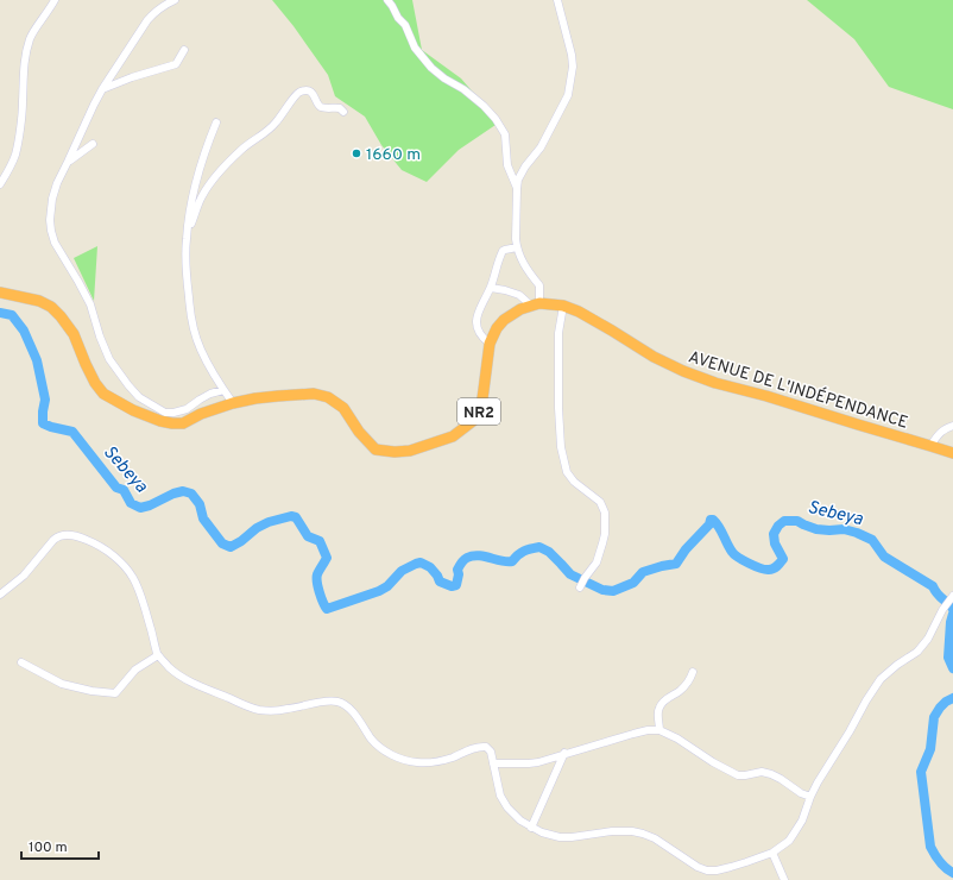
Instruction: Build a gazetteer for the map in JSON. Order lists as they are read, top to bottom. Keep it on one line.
{"streets":{"highway":["AVENUE DE L'INDÉPENDANCE","NR2"]},"crossings":[["AVENUE DE L'INDÉPENDANCE","NR2"]],"water":["Sebeya"],"places":["1660 m"],"scale_bar":"100 m"}
